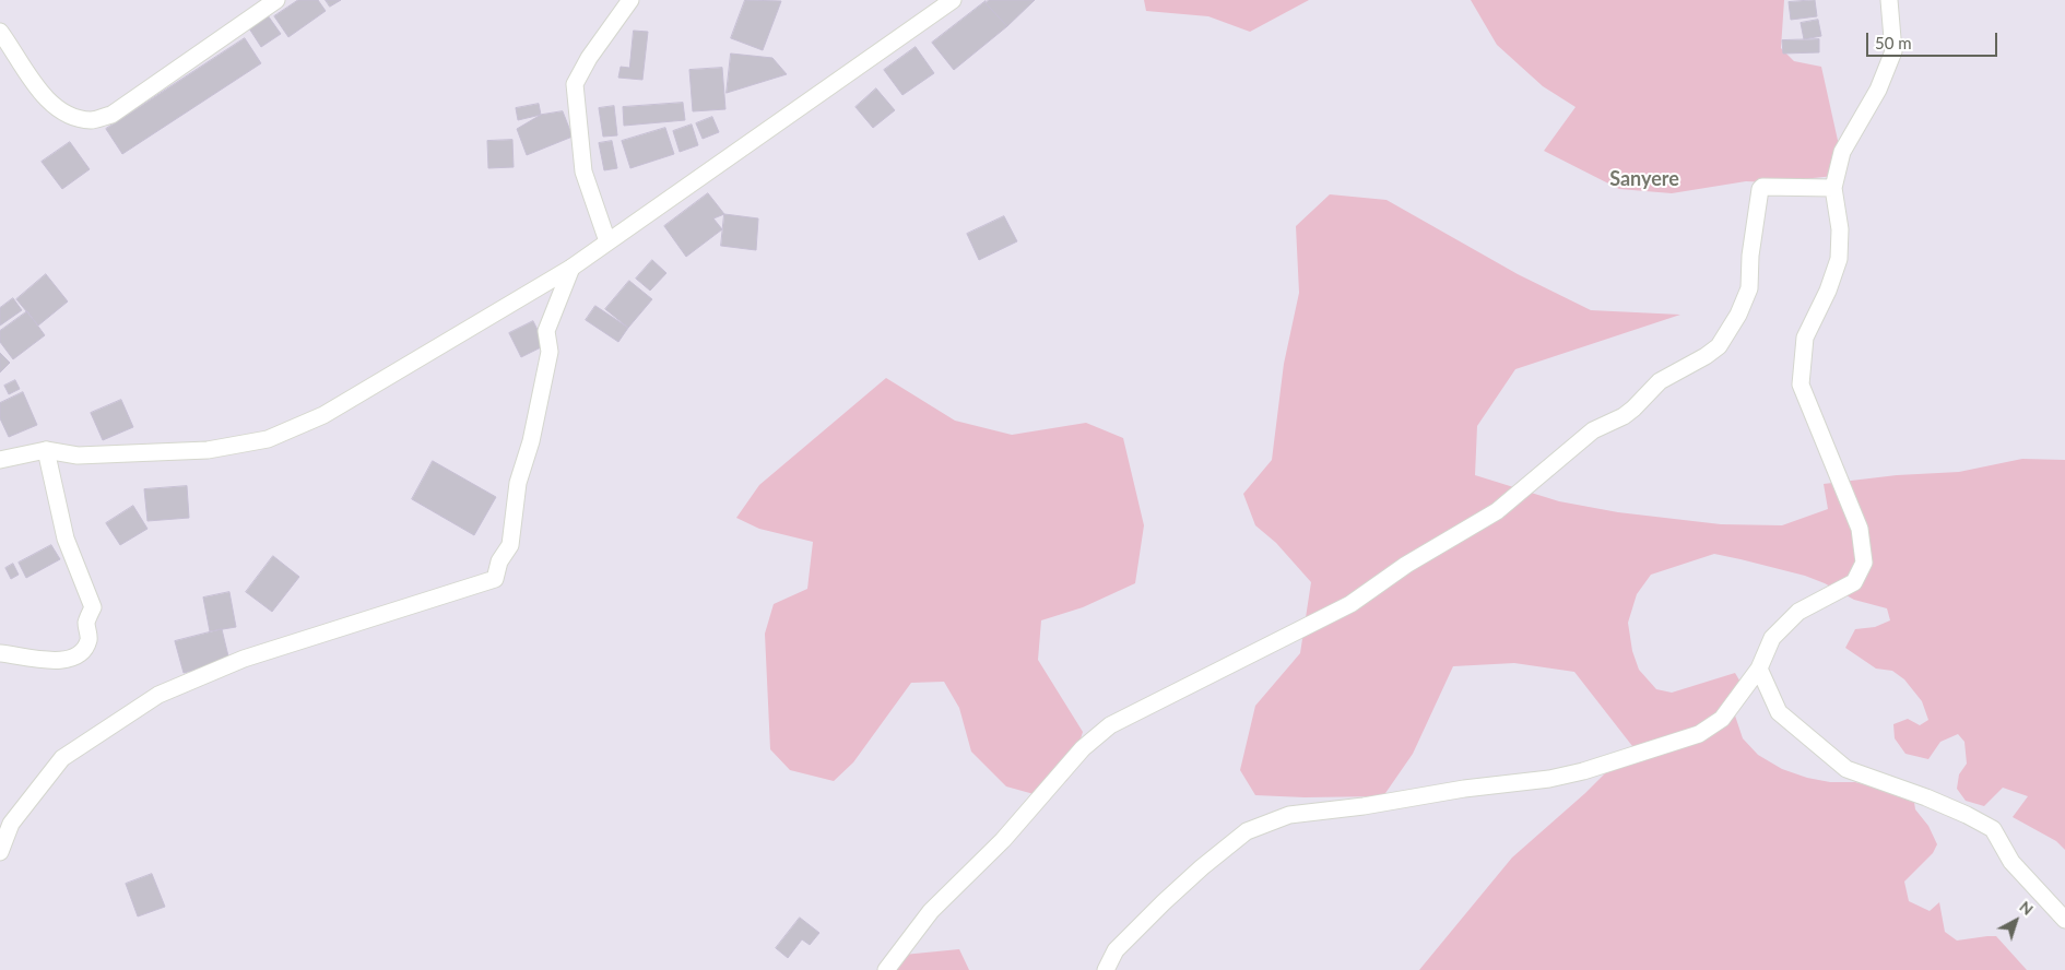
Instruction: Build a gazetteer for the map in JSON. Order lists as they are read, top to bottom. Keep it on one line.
{"districts":["Sanyere"],"scale_bar":"50 m","north":"top right"}
